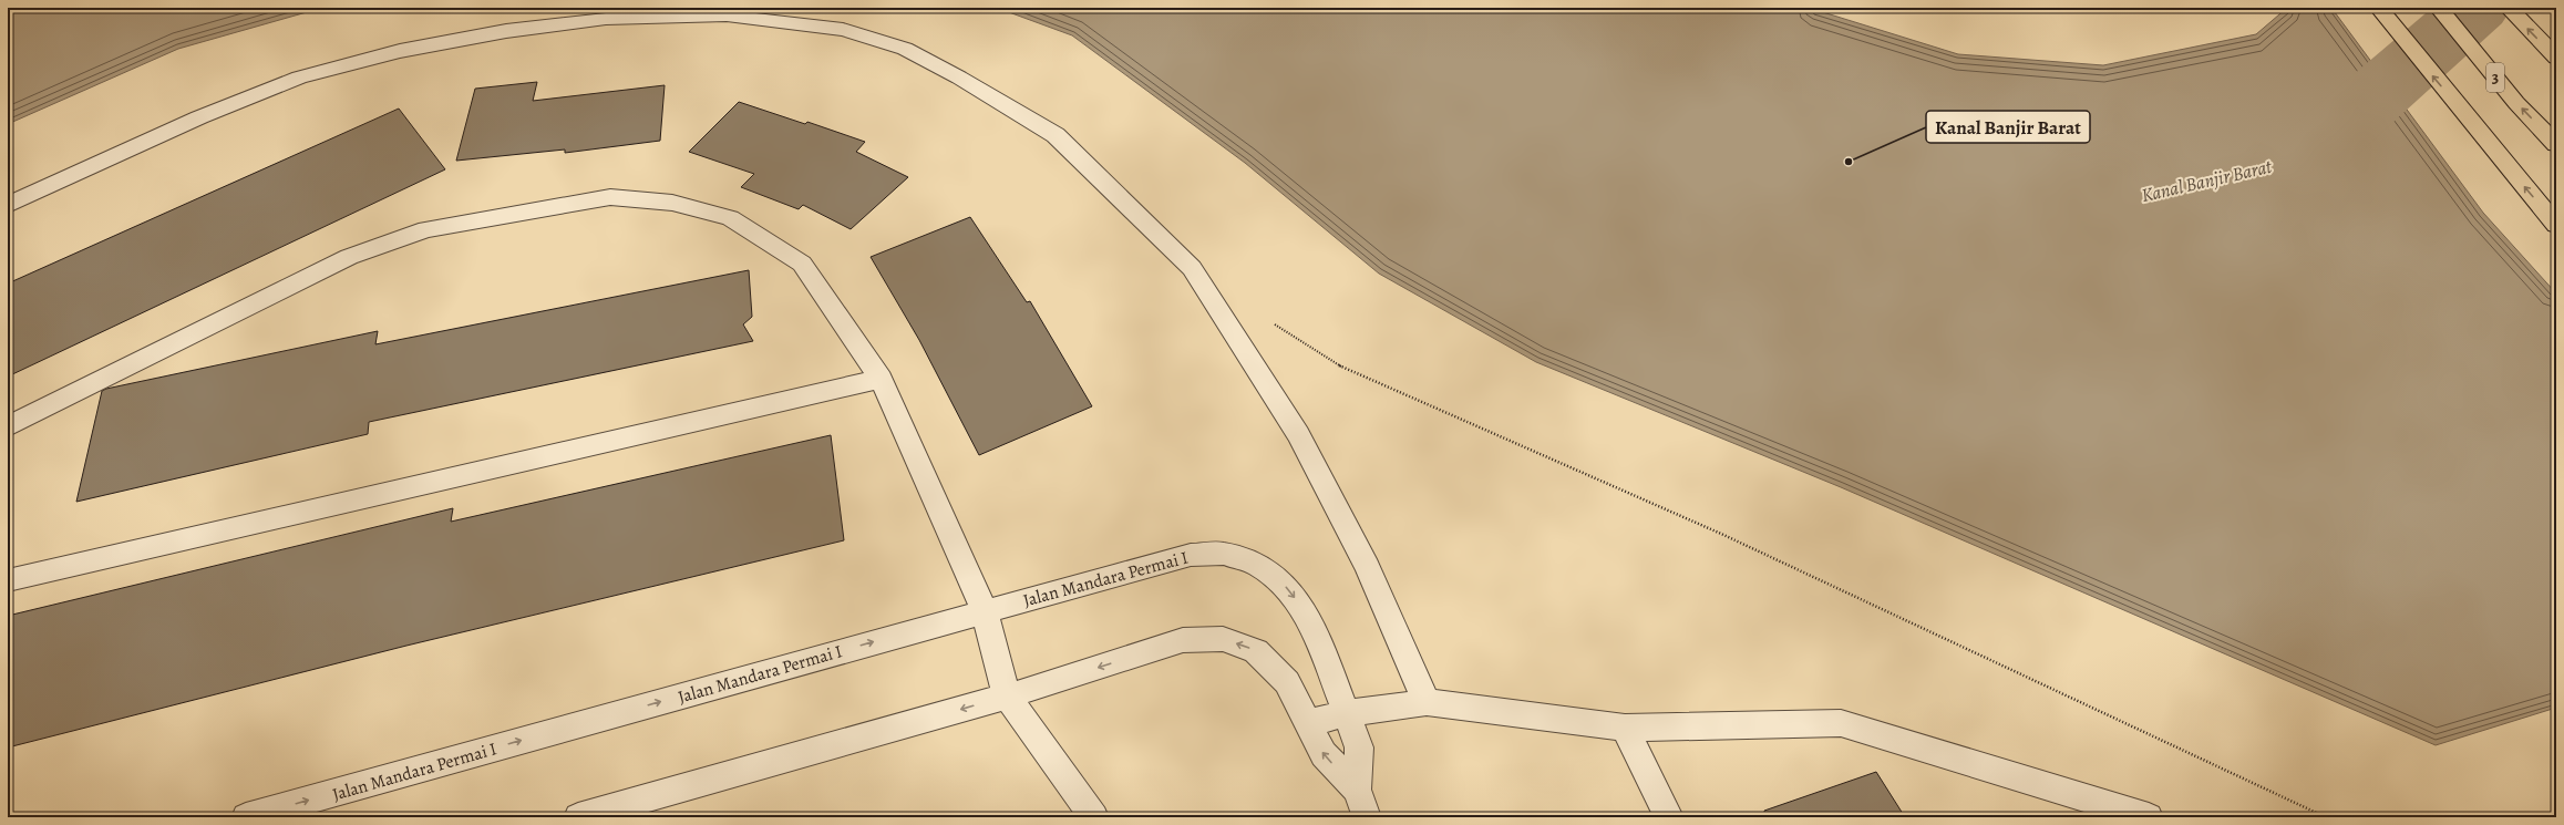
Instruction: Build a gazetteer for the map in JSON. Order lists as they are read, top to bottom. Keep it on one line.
{"streets":{"highway":["3"],"street":["Jalan Mandara Permai I"]},"water":["Kanal Banjir Barat"],"places":["Kanal Banjir Barat"]}
